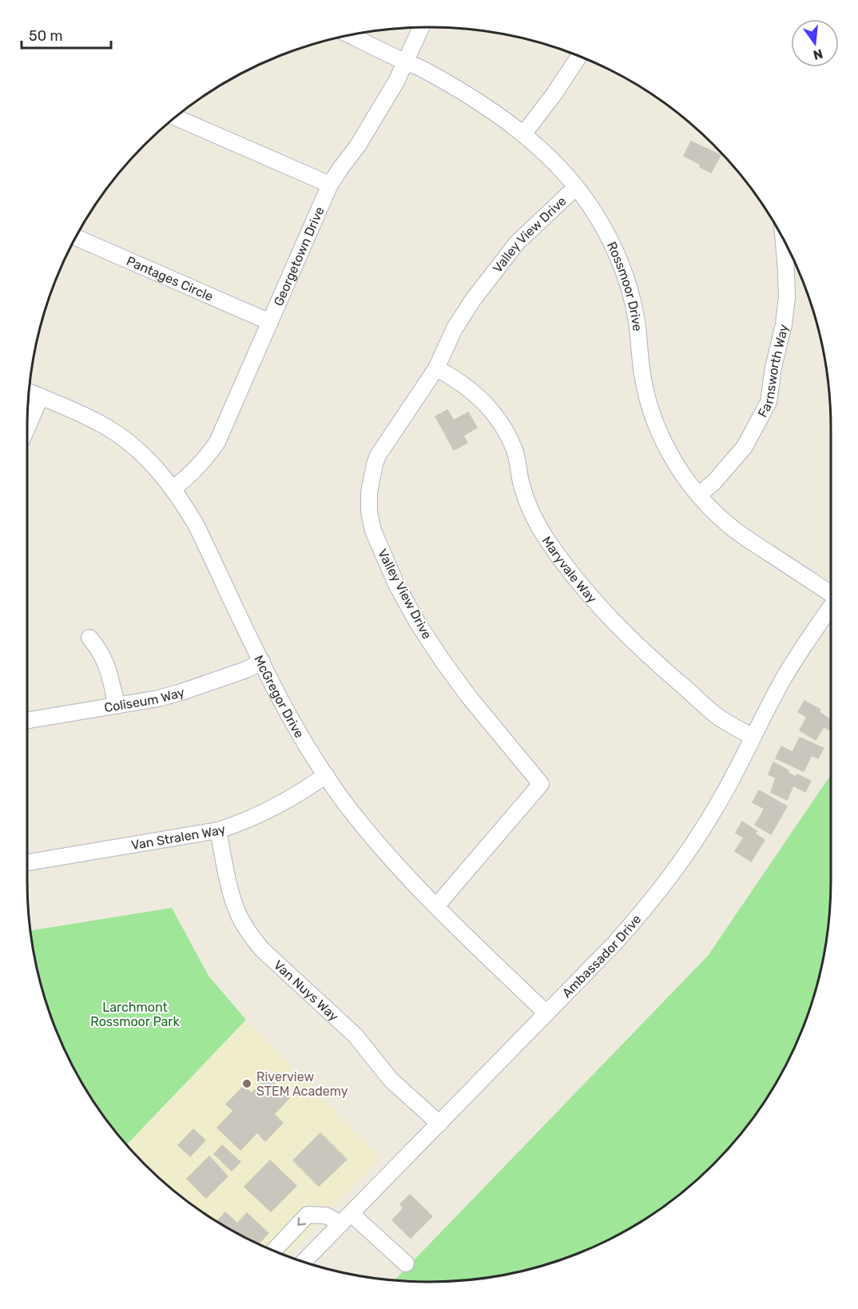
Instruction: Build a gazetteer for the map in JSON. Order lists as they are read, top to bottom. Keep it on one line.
{"streets":{"street":["Valley View Drive","Georgetown Drive","Pantages Circle","Rossmoor Drive","Farnsworth Way","Maryvale Way","McGregor Drive","Coliseum Way","Van Stralen Way","Ambassador Drive","Van Nuys Way"]},"crossings":[["Valley View Drive","Rossmoor Drive"],["Valley View Drive","Maryvale Way"],["Valley View Drive","McGregor Drive"],["Georgetown Drive","Pantages Circle"],["Georgetown Drive","Rossmoor Drive"],["Georgetown Drive","McGregor Drive"],["Rossmoor Drive","Farnsworth Way"],["Maryvale Way","Ambassador Drive"],["McGregor Drive","Coliseum Way"],["McGregor Drive","Van Stralen Way"],["McGregor Drive","Ambassador Drive"],["Van Stralen Way","Van Nuys Way"],["Ambassador Drive","Van Nuys Way"]],"parks":["Larchmont Rossmoor Park"],"places":["Riverview STEM Academy"],"scale_bar":"50 m","north":"bottom"}
